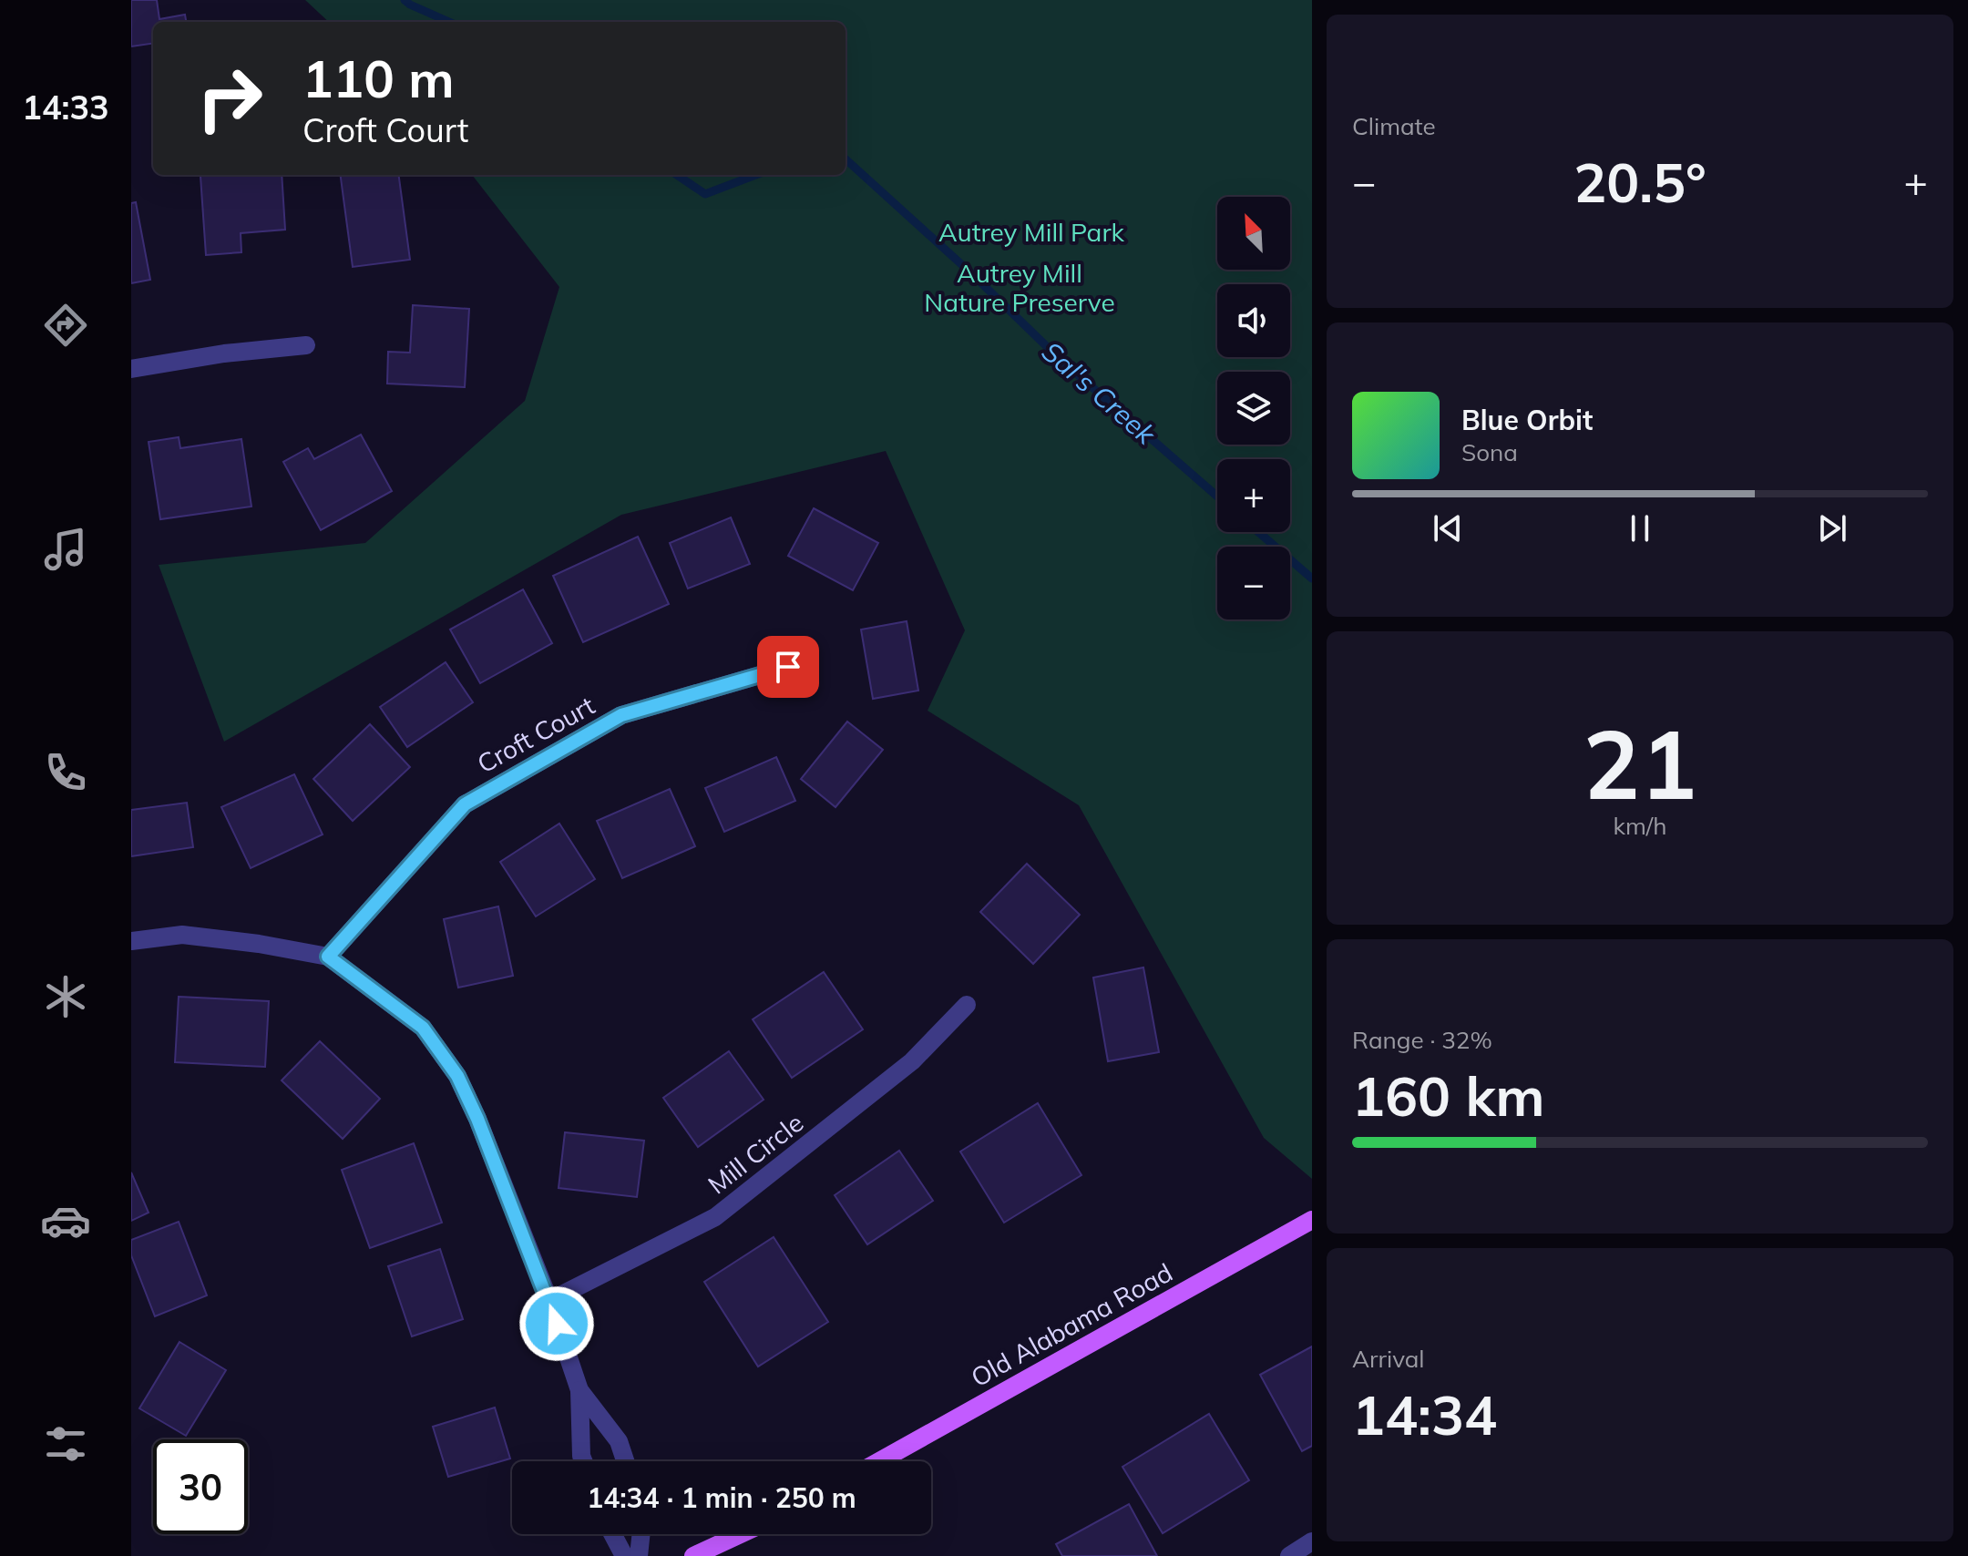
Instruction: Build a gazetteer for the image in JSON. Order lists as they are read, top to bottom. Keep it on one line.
{"streets":{"main road":["Old Alabama Road"],"street":["Croft Court","Mill Circle"]},"water":["Sal's Creek"],"parks":["Autrey Mill Park","Autrey Mill Nature Preserve"],"north":"top left","page":{"tabs":"14:33","tile":["Climate",["21","km/h"],["Range · 32%","160 km"],["Arrival","14:34"]],"turn":["110 m","Croft Court"],"heat":["−","20.5°","+"],"map_buttons":["+","−"],"song":["Blue Orbit","Sona"],"limit":"30","trip":"14:34 · 1 min · 250 m"}}
